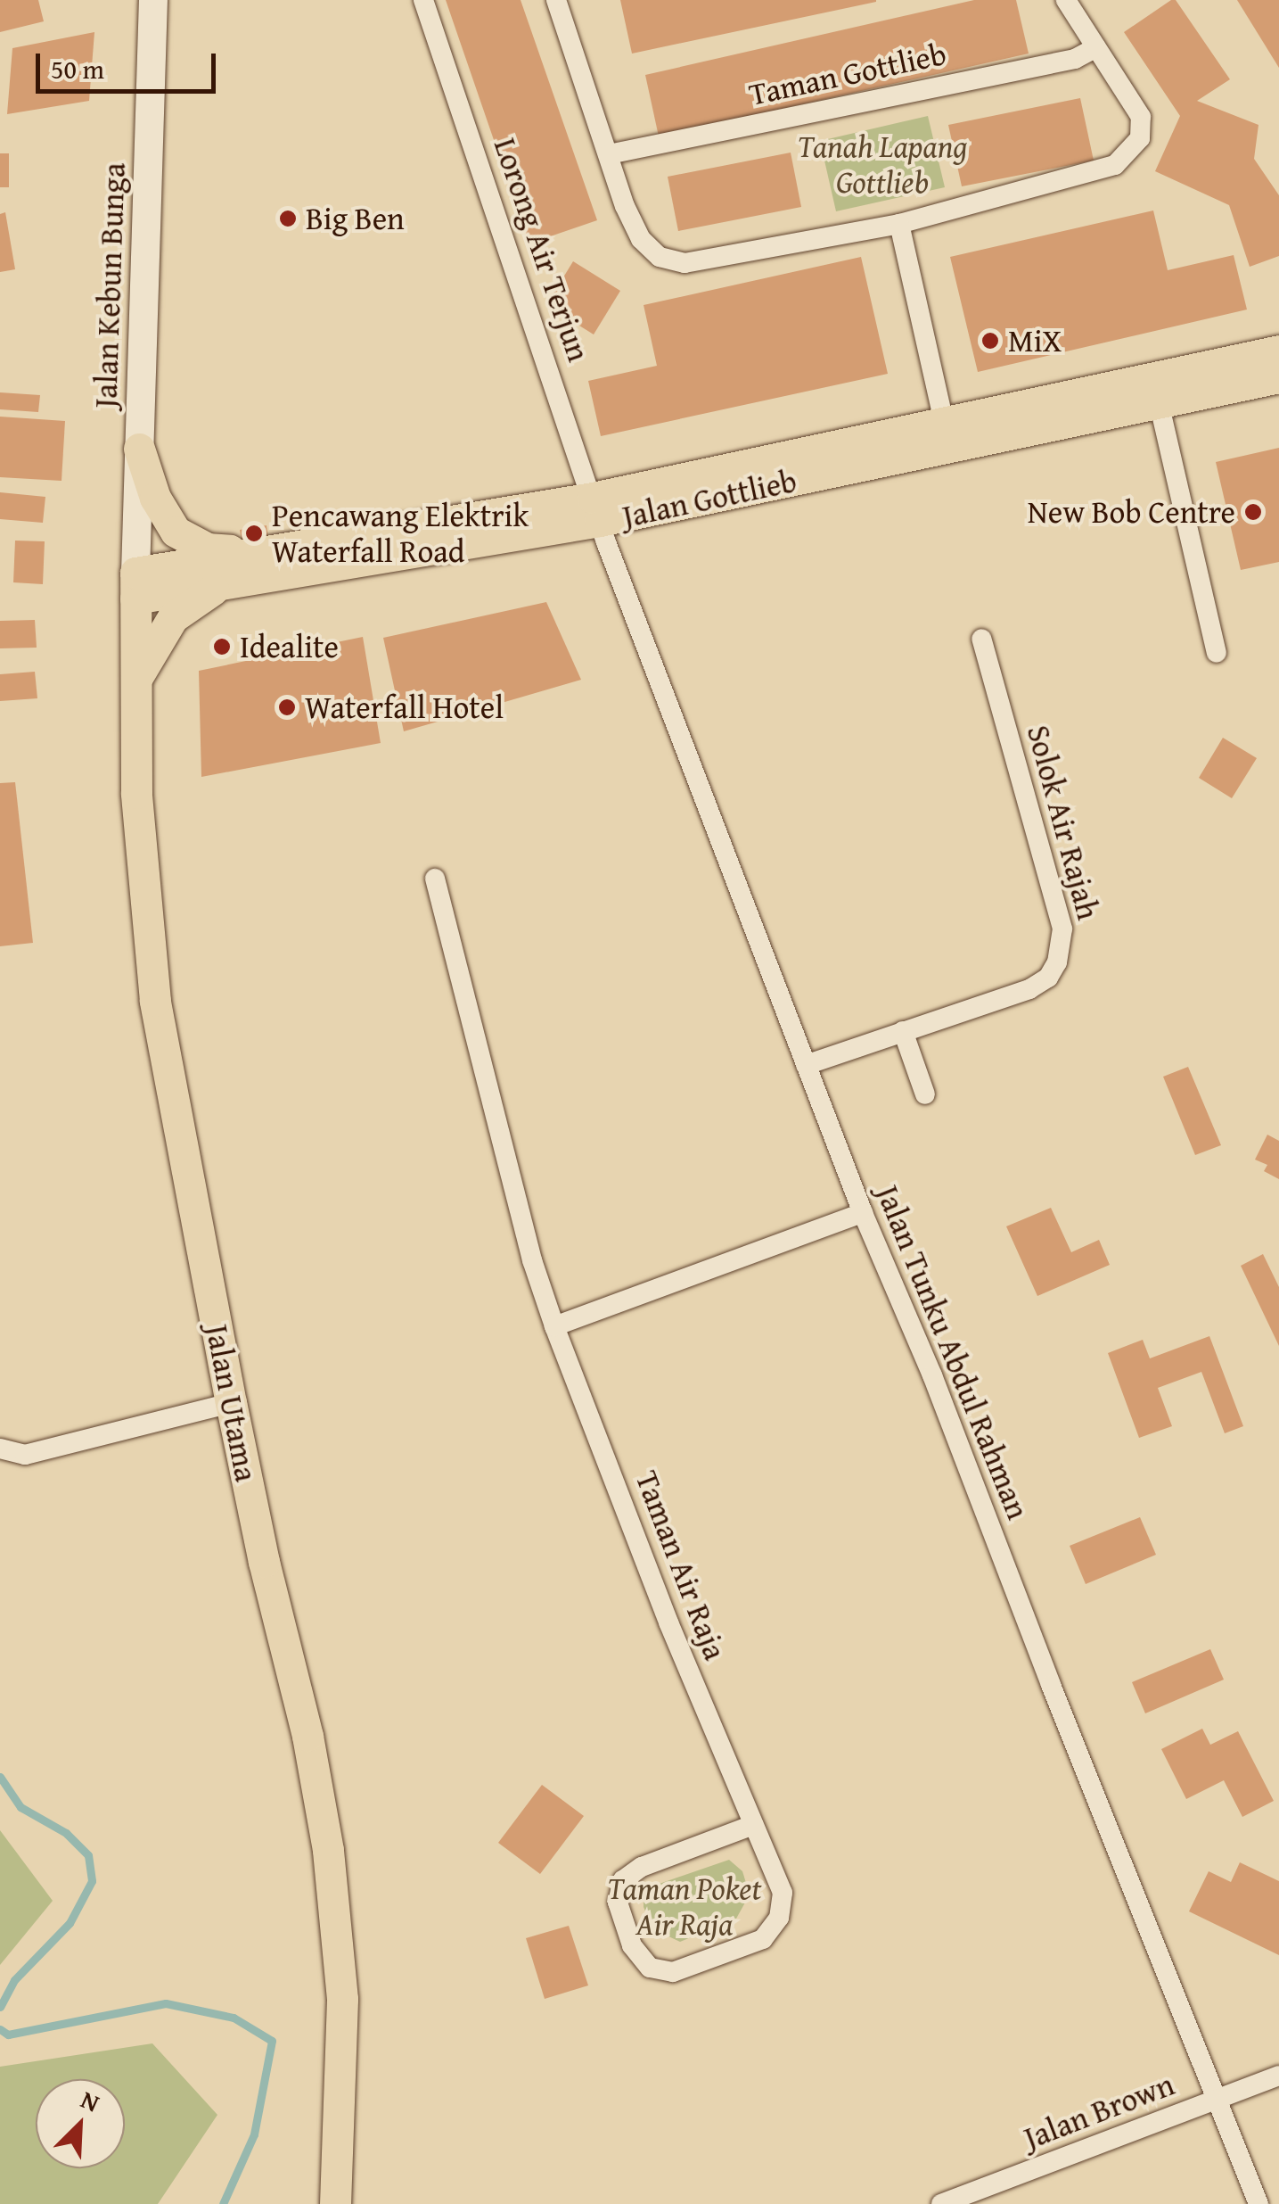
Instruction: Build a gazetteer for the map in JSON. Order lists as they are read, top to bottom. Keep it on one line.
{"streets":{"main road":["Jalan Gottlieb","Jalan Utama"],"street":["Taman Gottlieb","Lorong Air Terjun","Jalan Kebun Bunga","Solok Air Rajah","Jalan Tunku Abdul Rahman","Taman Air Raja","Jalan Brown"]},"crossings":[["Lorong Air Terjun","Jalan Gottlieb"],["Lorong Air Terjun","Jalan Tunku Abdul Rahman"],["Jalan Kebun Bunga","Jalan Gottlieb"],["Jalan Kebun Bunga","Jalan Utama"],["Jalan Gottlieb","Jalan Tunku Abdul Rahman"],["Jalan Gottlieb","Jalan Utama"],["Solok Air Rajah","Jalan Tunku Abdul Rahman"],["Jalan Tunku Abdul Rahman","Jalan Brown"]],"parks":["Tanah Lapang Gottlieb","Taman Poket Air Raja"],"places":["Big Ben","MiX","New Bob Centre","Pencawang Elektrik Waterfall Road","Idealite","Waterfall Hotel"],"scale_bar":"50 m","north":"top right"}
